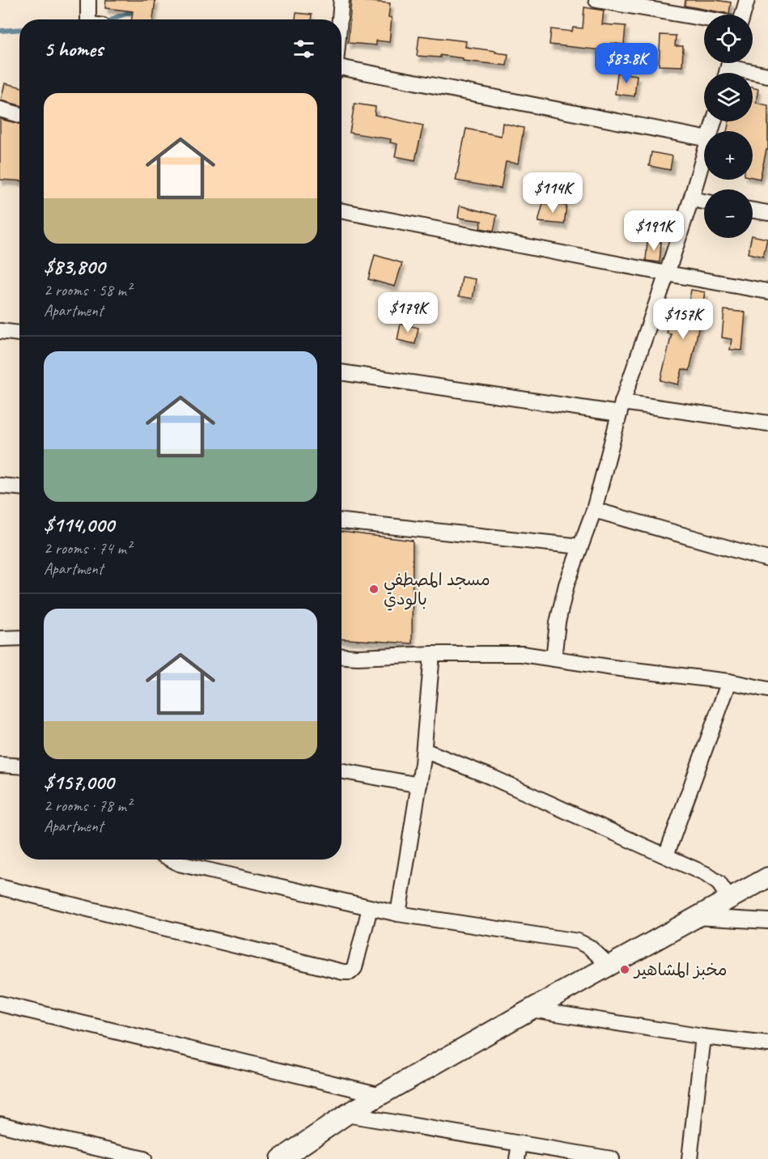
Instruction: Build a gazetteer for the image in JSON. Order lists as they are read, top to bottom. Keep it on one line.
{"places":["مسجد المصطفي بالودي","مخبز المشاهير"],"page":{"map_buttons":["+","−"],"heading":"5 homes","price":["$83.8K","$114K","$191K","$179K","$157K"],"list":[{"name":"$83,800","note":"2 rooms · 58 m² · Apartment"},{"name":"$114,000","note":"2 rooms · 74 m² · Apartment"},{"name":"$157,000","note":"2 rooms · 78 m² · Apartment"}]}}
